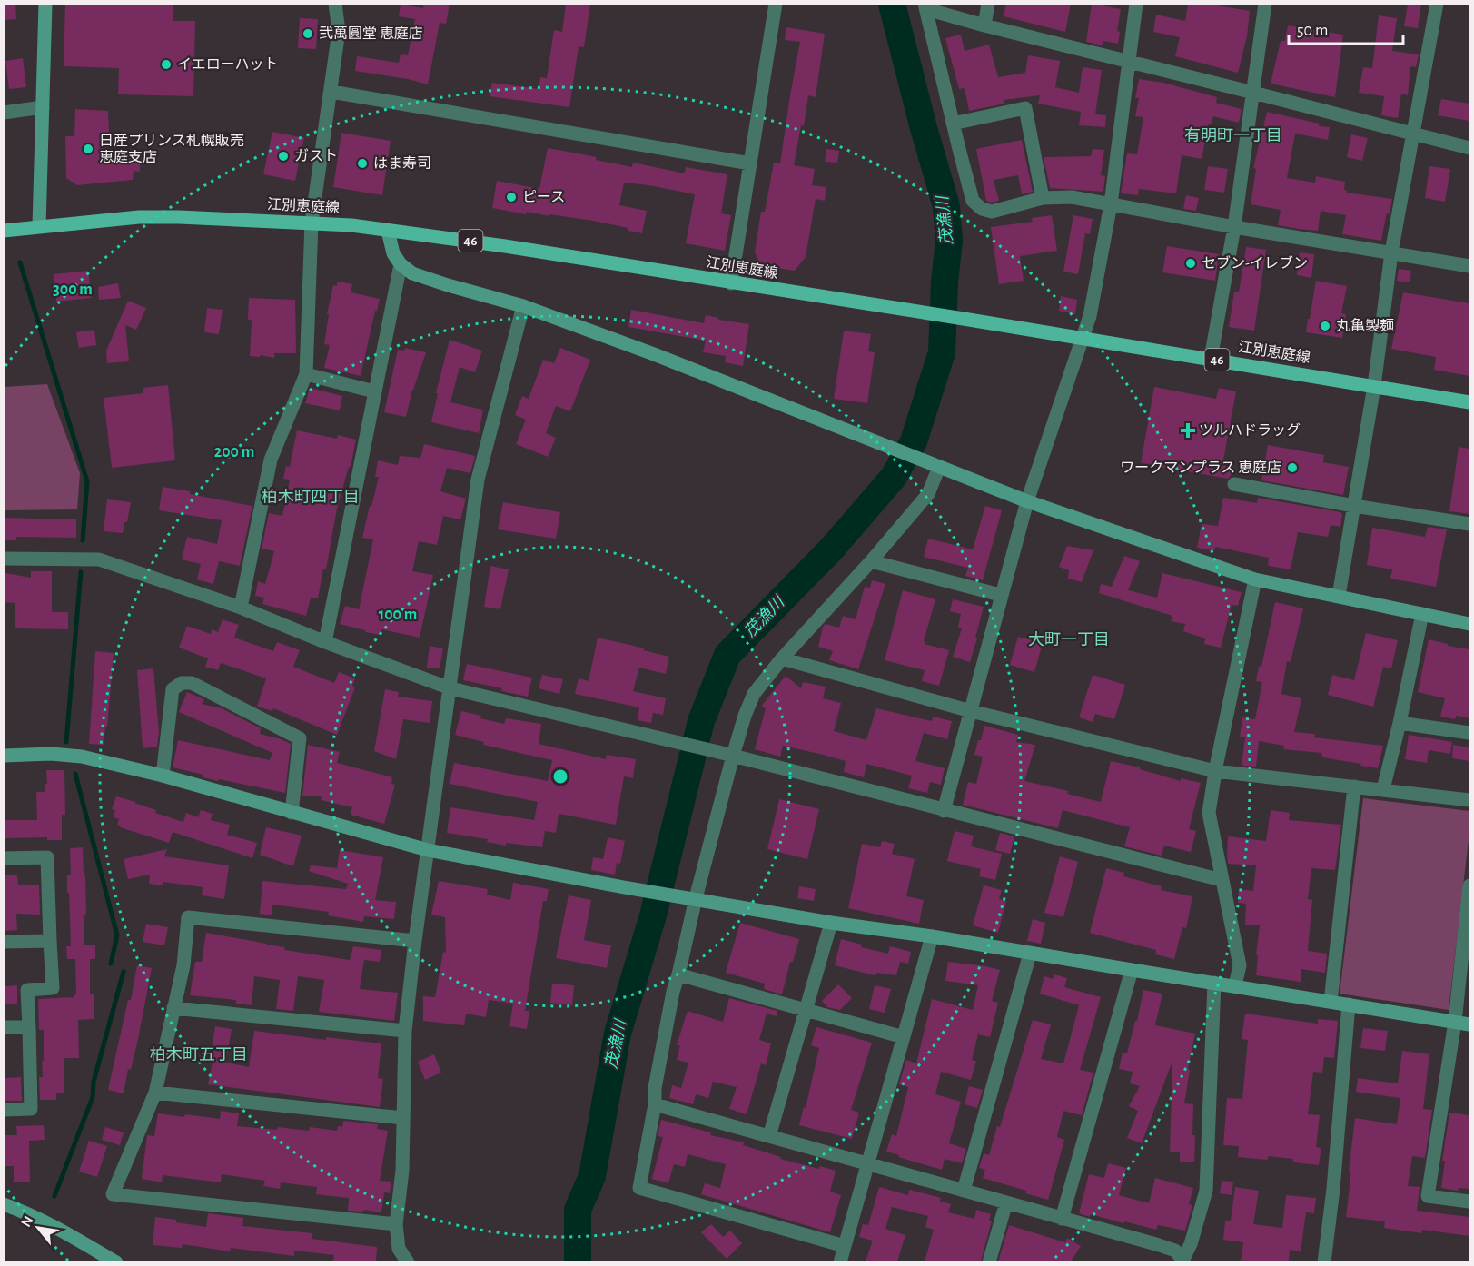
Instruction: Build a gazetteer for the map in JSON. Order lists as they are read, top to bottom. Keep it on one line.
{"streets":{"main road":["江別恵庭線","46"]},"districts":["有明町一丁目","柏木町四丁目","大町一丁目","柏木町五丁目"],"water":["茂漁川"],"places":{"other":["弐萬圓堂 恵庭店","イエローハット","日産プリンス札幌販売 恵庭支店","ガスト","はま寿司","ピース","セブン-イレブン","丸亀製麺","ワークマンプラス 恵庭店"],"health":["ツルハドラッグ"]},"scale_bar":"50 m","north":"top left","rings":["300 m","200 m","100 m"]}
